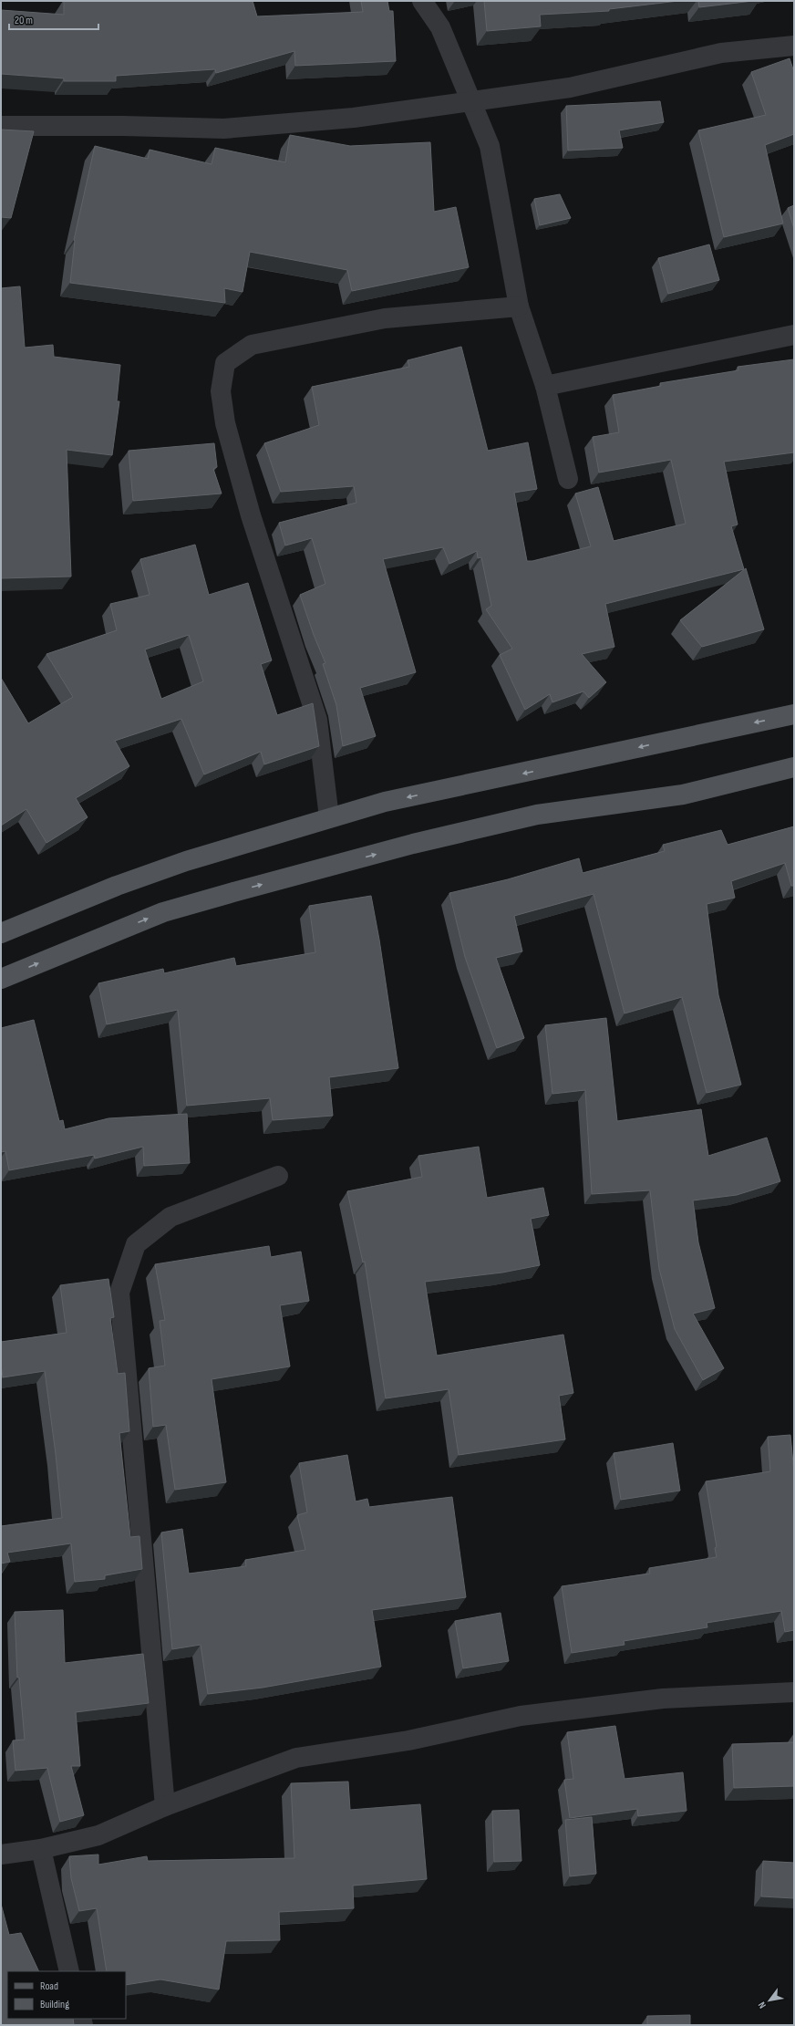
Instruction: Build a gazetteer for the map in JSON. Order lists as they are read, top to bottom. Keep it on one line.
{"legend":["Road","Building"],"scale_bar":"20 m","north":"bottom left"}
